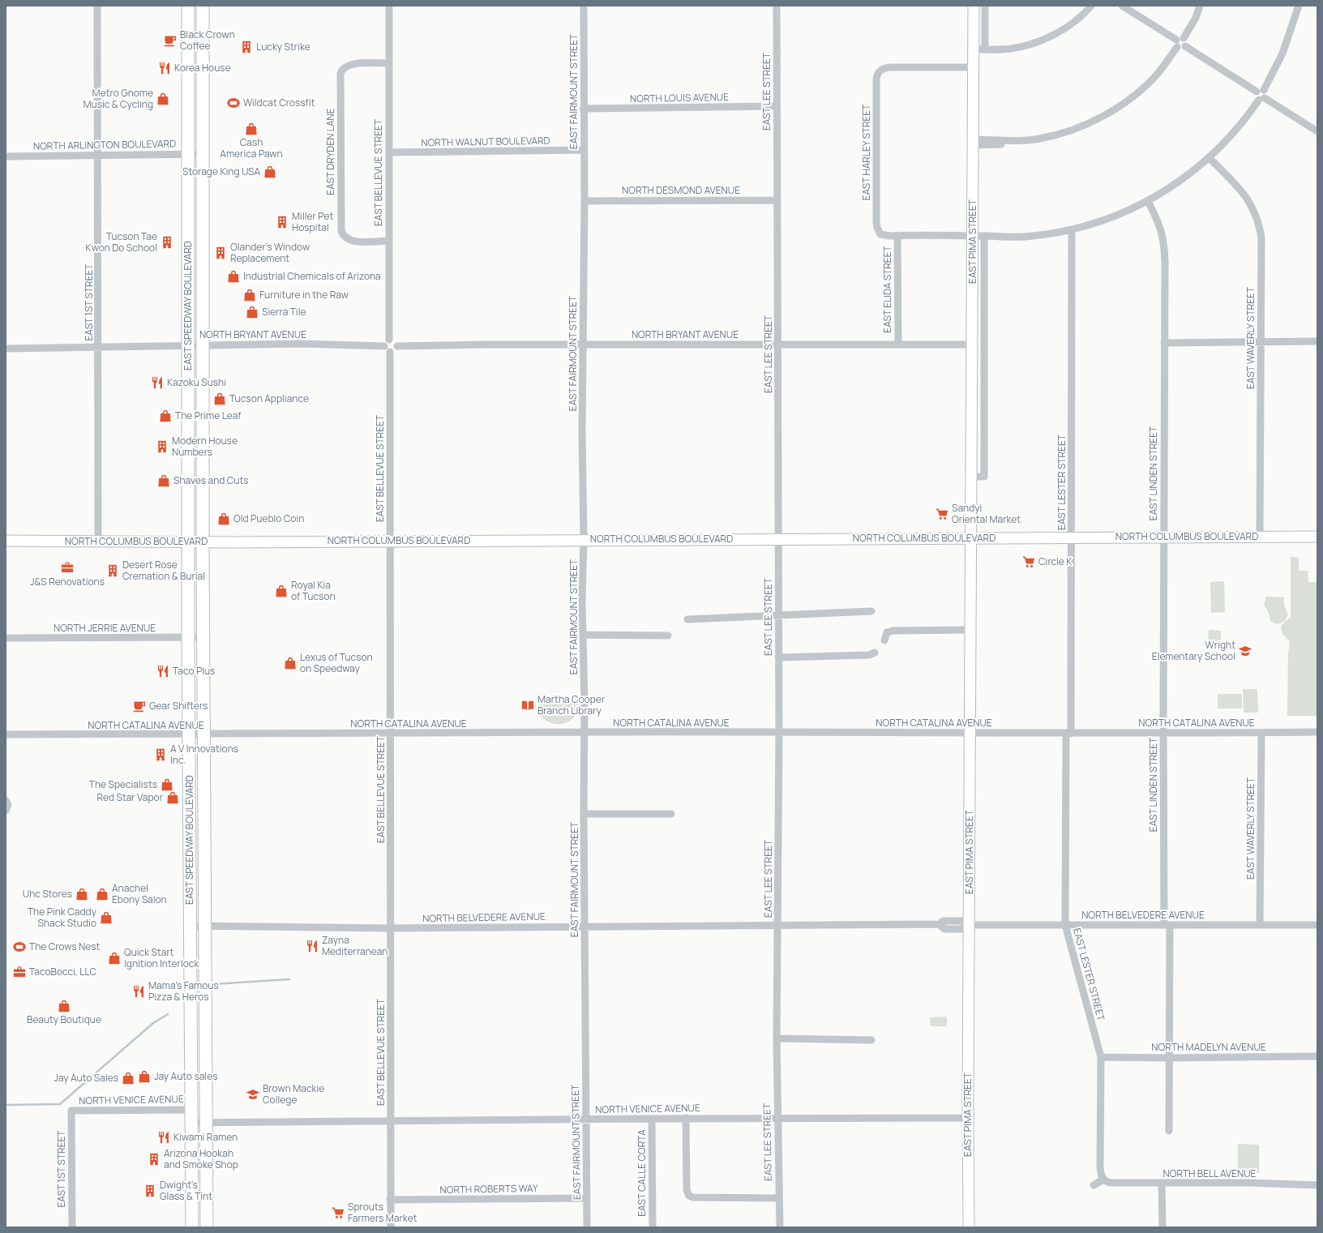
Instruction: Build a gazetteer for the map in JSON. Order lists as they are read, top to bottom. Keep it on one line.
{"streets":{"main road":["EAST SPEEDWAY BOULEVARD"],"street":["EAST FAIRMOUNT STREET","EAST LEE STREET","NORTH LOUIS AVENUE","NORTH WALNUT BOULEVARD","NORTH ARLINGTON BOULEVARD","EAST DRYDEN LANE","EAST HARLEY STREET","EAST BELLEVUE STREET","NORTH DESMOND AVENUE","EAST PIMA STREET","EAST ELIDA STREET","EAST 1ST STREET","NORTH BRYANT AVENUE","EAST WAVERLY STREET","EAST LINDEN STREET","EAST LESTER STREET","NORTH COLUMBUS BOULEVARD","NORTH JERRIE AVENUE","NORTH CATALINA AVENUE","NORTH BELVEDERE AVENUE","NORTH MADELYN AVENUE","NORTH VENICE AVENUE","EAST CALLE CORTA","NORTH BELL AVENUE","NORTH ROBERTS WAY"]},"crossings":[["EAST FAIRMOUNT STREET","NORTH LOUIS AVENUE"],["EAST FAIRMOUNT STREET","NORTH WALNUT BOULEVARD"],["EAST FAIRMOUNT STREET","NORTH DESMOND AVENUE"],["EAST FAIRMOUNT STREET","NORTH BRYANT AVENUE"],["EAST FAIRMOUNT STREET","NORTH COLUMBUS BOULEVARD"],["EAST FAIRMOUNT STREET","NORTH CATALINA AVENUE"],["EAST FAIRMOUNT STREET","NORTH BELVEDERE AVENUE"],["EAST FAIRMOUNT STREET","NORTH VENICE AVENUE"],["EAST FAIRMOUNT STREET","NORTH ROBERTS WAY"],["EAST LEE STREET","NORTH LOUIS AVENUE"],["EAST LEE STREET","NORTH DESMOND AVENUE"],["EAST LEE STREET","NORTH BRYANT AVENUE"],["EAST LEE STREET","NORTH COLUMBUS BOULEVARD"],["EAST LEE STREET","NORTH CATALINA AVENUE"],["EAST LEE STREET","NORTH BELVEDERE AVENUE"],["EAST LEE STREET","NORTH VENICE AVENUE"],["NORTH WALNUT BOULEVARD","EAST BELLEVUE STREET"],["NORTH ARLINGTON BOULEVARD","EAST 1ST STREET"],["NORTH ARLINGTON BOULEVARD","EAST SPEEDWAY BOULEVARD"],["EAST DRYDEN LANE","EAST BELLEVUE STREET"],["EAST HARLEY STREET","EAST PIMA STREET"],["EAST HARLEY STREET","EAST ELIDA STREET"],["EAST BELLEVUE STREET","NORTH BRYANT AVENUE"],["EAST BELLEVUE STREET","NORTH COLUMBUS BOULEVARD"],["EAST BELLEVUE STREET","NORTH CATALINA AVENUE"],["EAST BELLEVUE STREET","NORTH BELVEDERE AVENUE"],["EAST BELLEVUE STREET","NORTH VENICE AVENUE"],["EAST BELLEVUE STREET","NORTH ROBERTS WAY"],["EAST PIMA STREET","NORTH BRYANT AVENUE"],["EAST PIMA STREET","NORTH COLUMBUS BOULEVARD"],["EAST PIMA STREET","NORTH CATALINA AVENUE"],["EAST PIMA STREET","NORTH BELVEDERE AVENUE"],["EAST PIMA STREET","NORTH VENICE AVENUE"],["EAST ELIDA STREET","NORTH BRYANT AVENUE"],["EAST 1ST STREET","NORTH BRYANT AVENUE"],["EAST 1ST STREET","NORTH COLUMBUS BOULEVARD"],["EAST 1ST STREET","NORTH VENICE AVENUE"],["EAST SPEEDWAY BOULEVARD","NORTH BRYANT AVENUE"],["EAST SPEEDWAY BOULEVARD","NORTH COLUMBUS BOULEVARD"],["EAST SPEEDWAY BOULEVARD","NORTH JERRIE AVENUE"],["EAST SPEEDWAY BOULEVARD","NORTH CATALINA AVENUE"],["EAST SPEEDWAY BOULEVARD","NORTH BELVEDERE AVENUE"],["EAST SPEEDWAY BOULEVARD","NORTH VENICE AVENUE"],["EAST WAVERLY STREET","NORTH COLUMBUS BOULEVARD"],["EAST WAVERLY STREET","NORTH CATALINA AVENUE"],["EAST WAVERLY STREET","NORTH BELVEDERE AVENUE"],["EAST LINDEN STREET","NORTH COLUMBUS BOULEVARD"],["EAST LINDEN STREET","NORTH CATALINA AVENUE"],["EAST LINDEN STREET","NORTH BELVEDERE AVENUE"],["EAST LINDEN STREET","NORTH MADELYN AVENUE"],["EAST LESTER STREET","NORTH COLUMBUS BOULEVARD"],["EAST LESTER STREET","NORTH CATALINA AVENUE"],["EAST LESTER STREET","NORTH BELVEDERE AVENUE"],["EAST LESTER STREET","NORTH MADELYN AVENUE"],["EAST LESTER STREET","NORTH BELL AVENUE"],["NORTH VENICE AVENUE","EAST CALLE CORTA"]],"places":{"cafe":["Black Crown Coffee","Gear Shifters"],"building":["Lucky Strike","Miller Pet Hospital","Tucson Tae Kwon Do School","Olander's Window Replacement","Modern House Numbers","Desert Rose Cremation & Burial","A V Innovations Inc.","Arizona Hookah and Smoke Shop","Dwight's Glass & Tint"],"restaurant":["Korea House","Kazoku Sushi","Taco Plus","Zayna Mediterranean","Mama's Famous Pizza & Heros","Kiwami Ramen"],"shop":["Metro Gnome Music & Cycling","Cash America Pawn","Storage King USA","Industrial Chemicals of Arizona","Furniture in the Raw","Sierra Tile","Tucson Appliance","The Prime Leaf","Shaves and Cuts","Old Pueblo Coin","Royal Kia of Tucson","Lexus of Tucson on Speedway","The Specialists","Red Star Vapor","Uhc Stores","Anachel Ebony Salon","The Pink Caddy Shack Studio","Quick Start Ignition Interlock","Beauty Boutique","Jay Auto sales","Jay Auto Sales"],"sports":["Wildcat Crossfit","The Crows Nest"],"supermarket":["Sandyi Oriental Market","Circle K","Sprouts Farmers Market"],"office":["J&S Renovations","TacoBocci, LLC"],"school or university":["Wright Elementary School","Brown Mackie College"],"library":["Martha Cooper Branch Library"]}}
